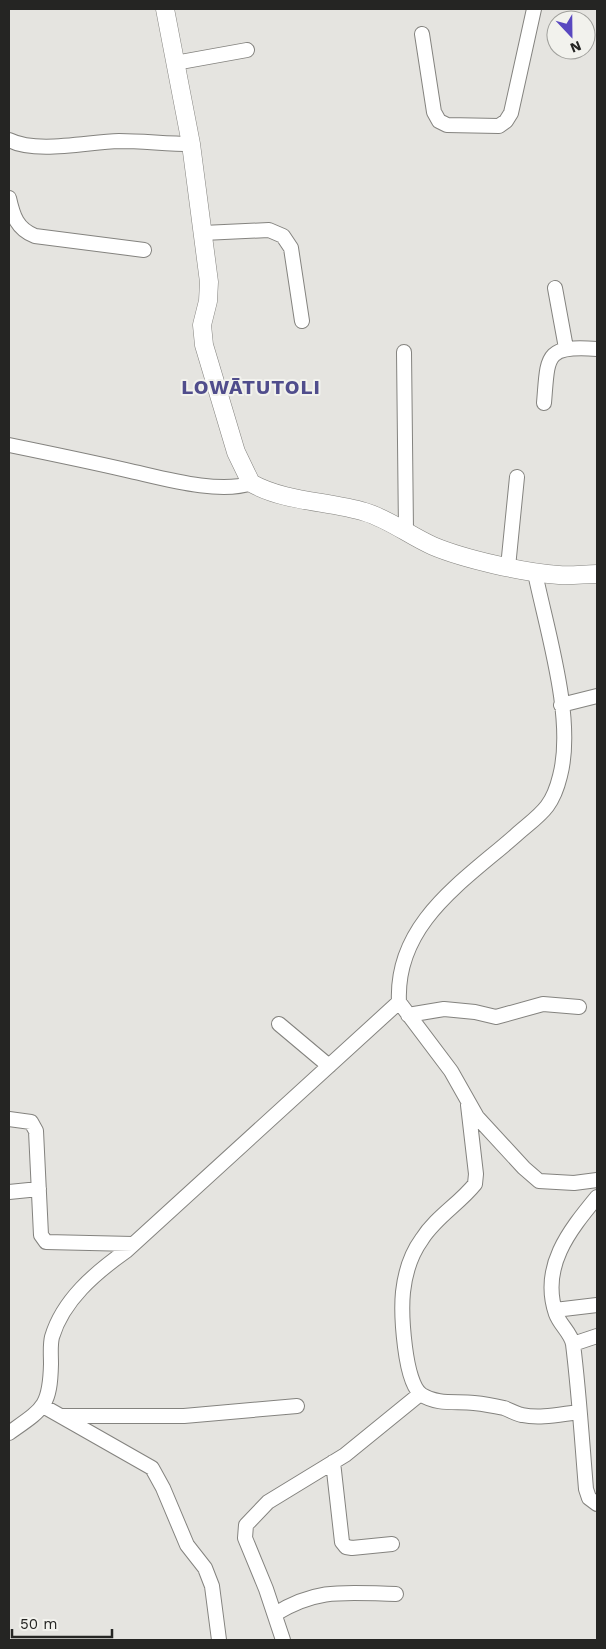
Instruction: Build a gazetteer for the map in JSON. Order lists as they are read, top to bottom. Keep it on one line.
{"districts":["LOWĀTUTOLI"],"scale_bar":"50 m","north":"bottom"}
